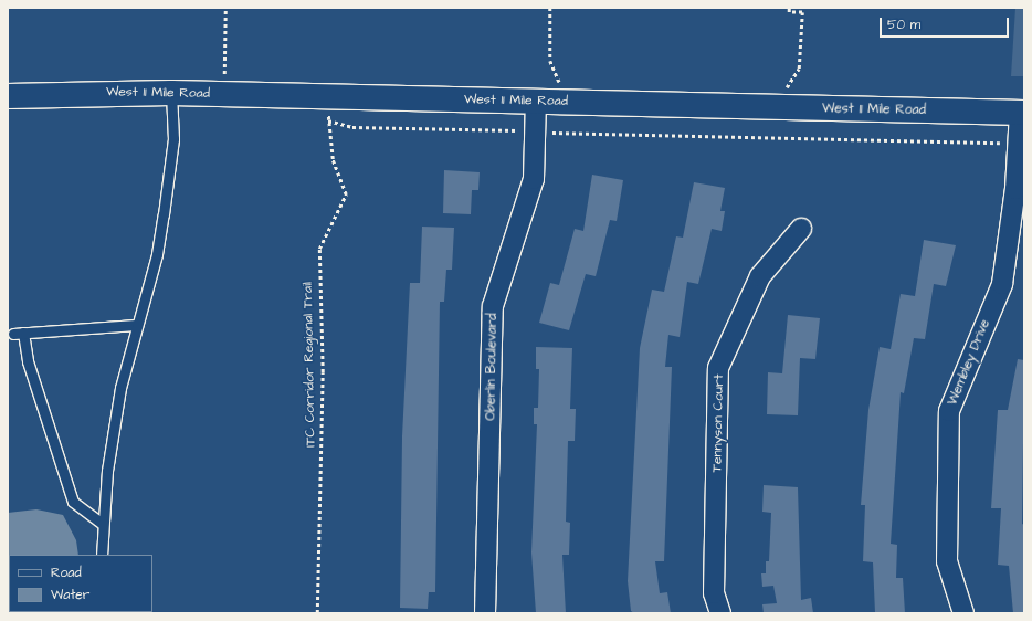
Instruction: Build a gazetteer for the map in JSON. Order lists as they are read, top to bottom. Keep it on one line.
{"streets":{"street":["West 11 Mile Road","Wembley Drive","Oberlin Boulevard","Tennyson Court"],"path":["ITC Corridor Regional Trail"]},"crossings":[["West 11 Mile Road","Wembley Drive"],["West 11 Mile Road","Oberlin Boulevard"]],"legend":["Road","Water"],"scale_bar":"50 m"}
